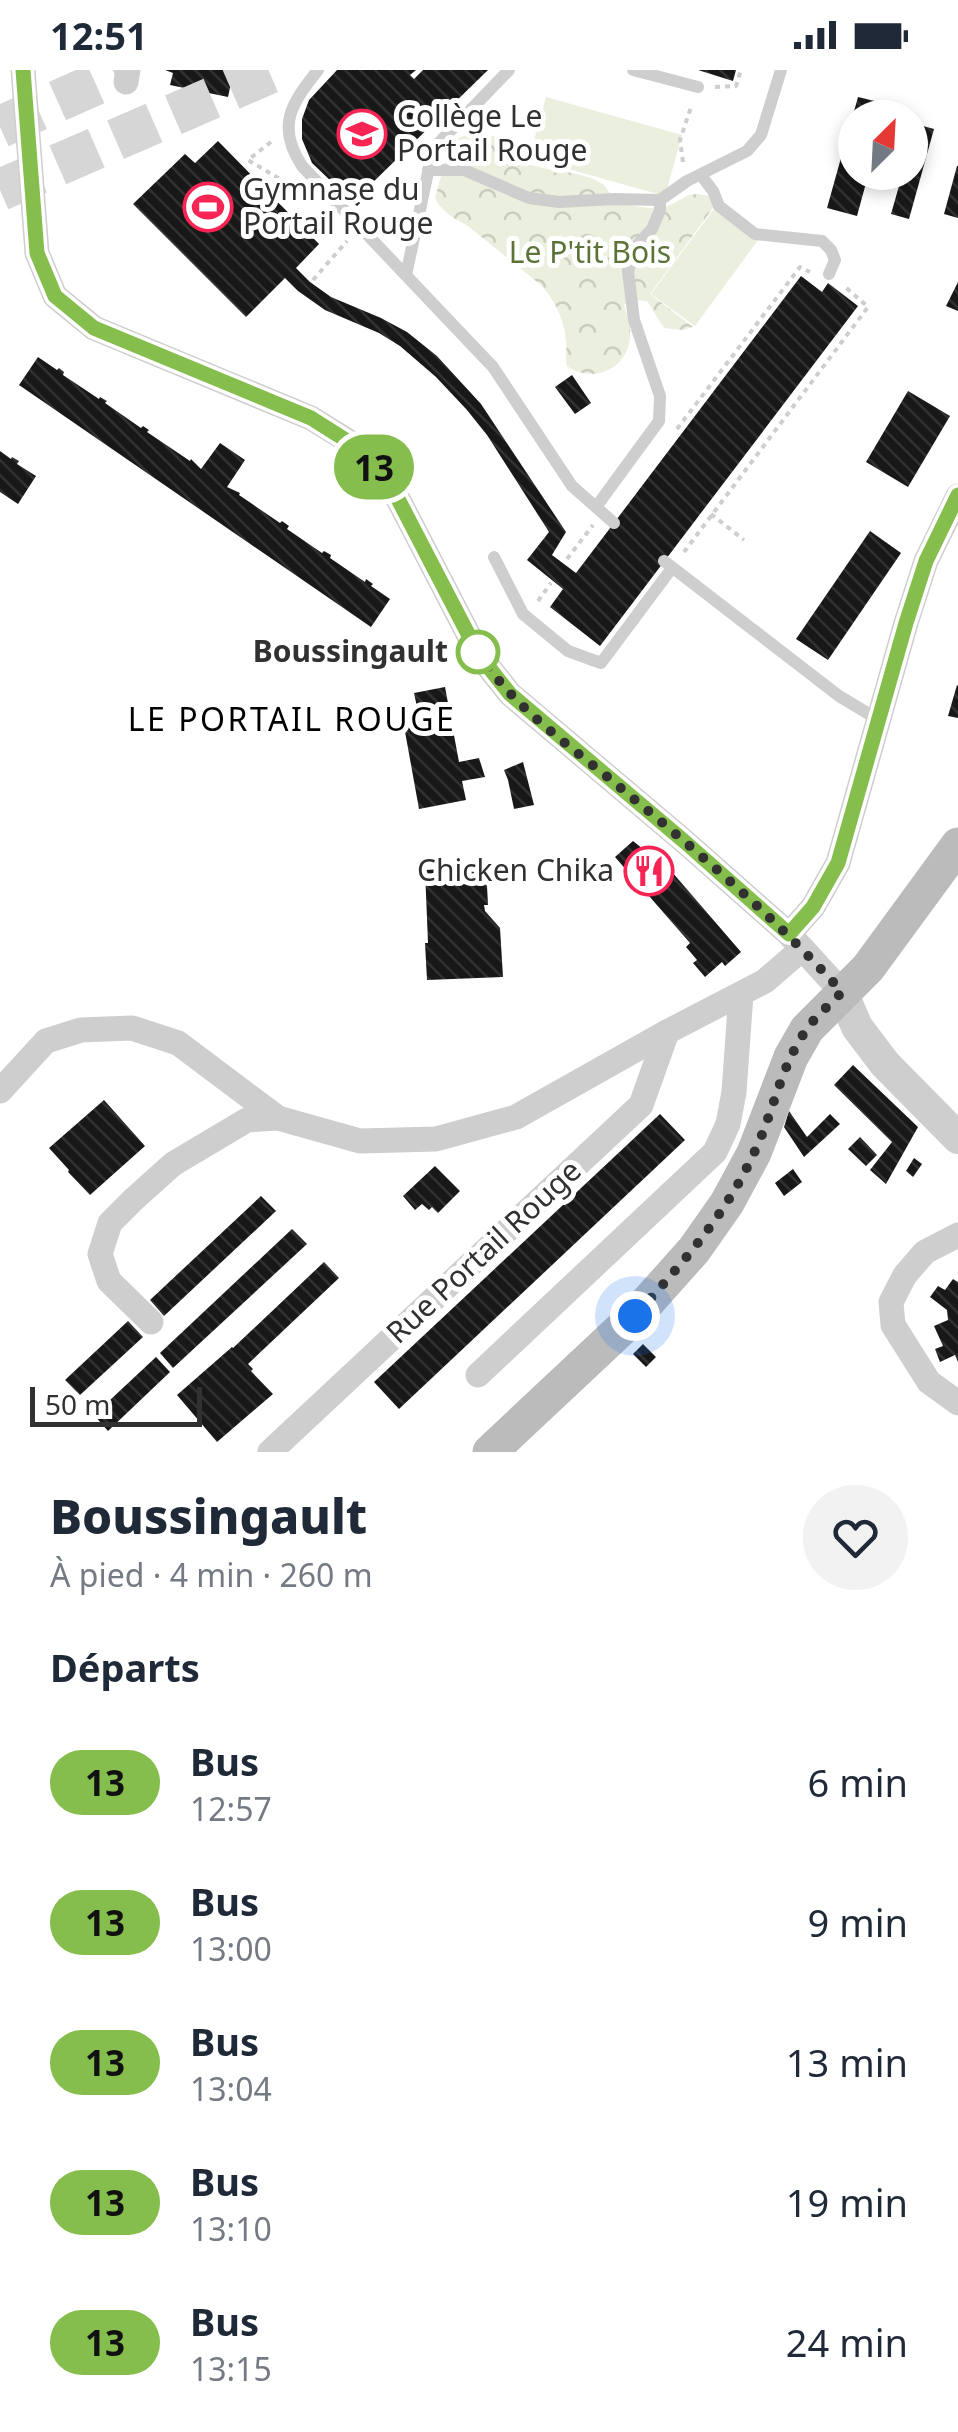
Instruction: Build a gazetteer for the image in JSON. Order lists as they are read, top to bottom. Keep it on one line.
{"streets":{"street":["Rue Portail Rouge"]},"districts":["LE PORTAIL ROUGE"],"parks":["Le P'tit Bois"],"places":{"school or university":["Collège Le Portail Rouge"],"sports":["Gymnase du Portail Rouge"],"other":["Boussingault"],"restaurant":["Chicken Chika"]},"lines":["bus line 13"],"scale_bar":"50 m","north":"top right","page":{"status":"12:51","on_map":"13","scale":"50 m","heading":[["Boussingault","À pied · 4 min · 260 m"],"Départs"],"list":[{"mark":"13","name":"Bus","note":"12:57","value":"6 min"},{"mark":"13","name":"Bus","note":"13:00","value":"9 min"},{"mark":"13","name":"Bus","note":"13:04","value":"13 min"},{"mark":"13","name":"Bus","note":"13:10","value":"19 min"},{"mark":"13","name":"Bus","note":"13:15","value":"24 min"}]}}
